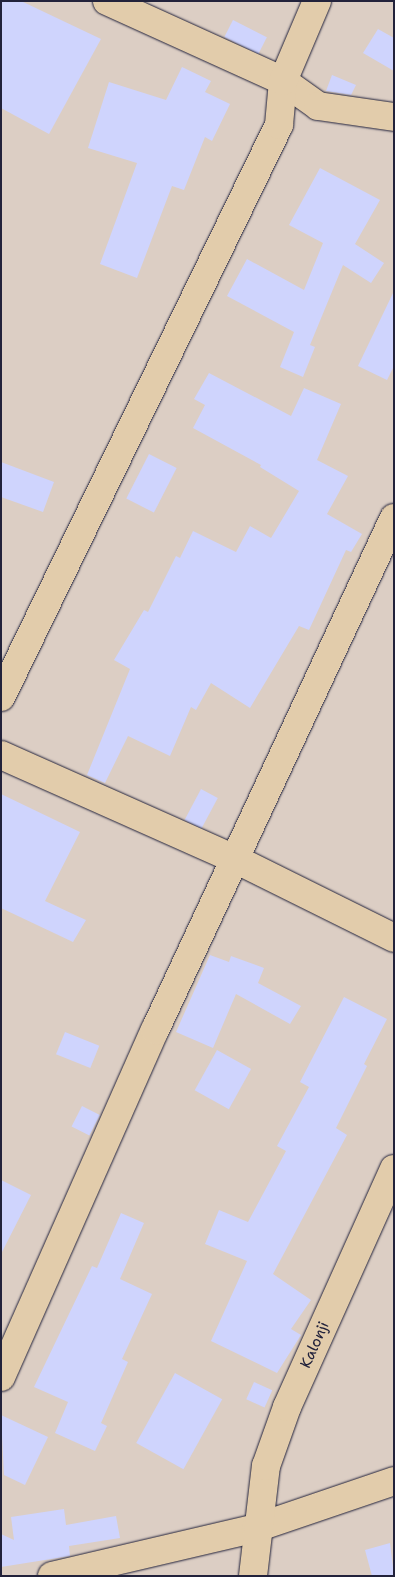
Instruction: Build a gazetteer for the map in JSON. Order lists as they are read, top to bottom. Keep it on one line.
{"streets":{"street":["Kalonji"]}}
